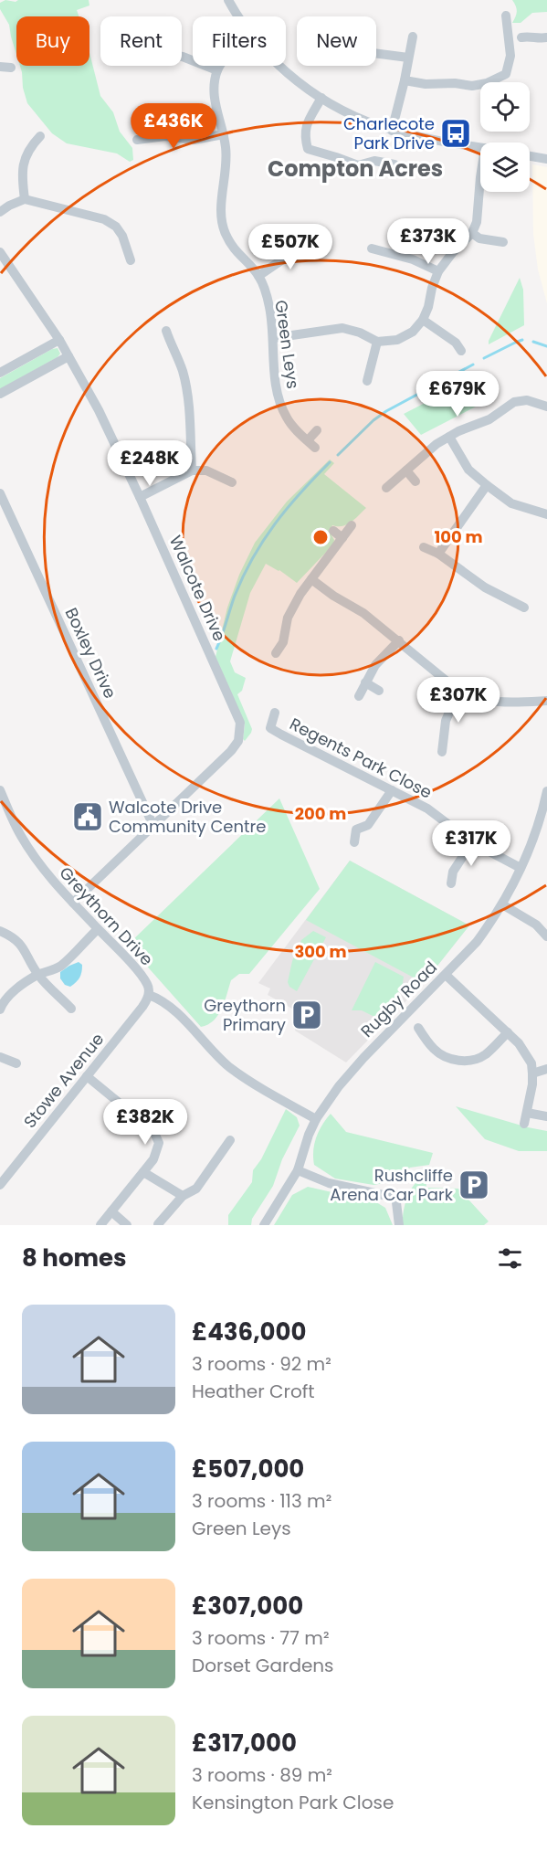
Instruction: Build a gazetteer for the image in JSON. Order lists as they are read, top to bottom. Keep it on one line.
{"streets":{"street":["Green Leys","Walcote Drive","Boxley Drive","Regents Park Close","Greythorn Drive","Rugby Road","Stowe Avenue"]},"crossings":[["Walcote Drive","Boxley Drive"],["Walcote Drive","Greythorn Drive"],["Regents Park Close","Rugby Road"],["Greythorn Drive","Rugby Road"],["Greythorn Drive","Stowe Avenue"]],"districts":["Compton Acres"],"places":{"bus stop":["Charlecote Park Drive"],"public building":["Walcote Drive Community Centre"],"parking":["Greythorn Primary","Rushcliffe Arena Car Park"]},"page":{"chip":["Buy","Rent","Filters","New"],"price":["£436K","£373K","£507K","£679K","£248K","£307K","£317K","£382K"],"heading":"8 homes","list":[{"name":"£436,000","note":"3 rooms · 92 m² · Heather Croft"},{"name":"£507,000","note":"3 rooms · 113 m² · Green Leys"},{"name":"£307,000","note":"3 rooms · 77 m² · Dorset Gardens"},{"name":"£317,000","note":"3 rooms · 89 m² · Kensington Park Close"}]},"rings":["100 m","200 m","300 m"]}
